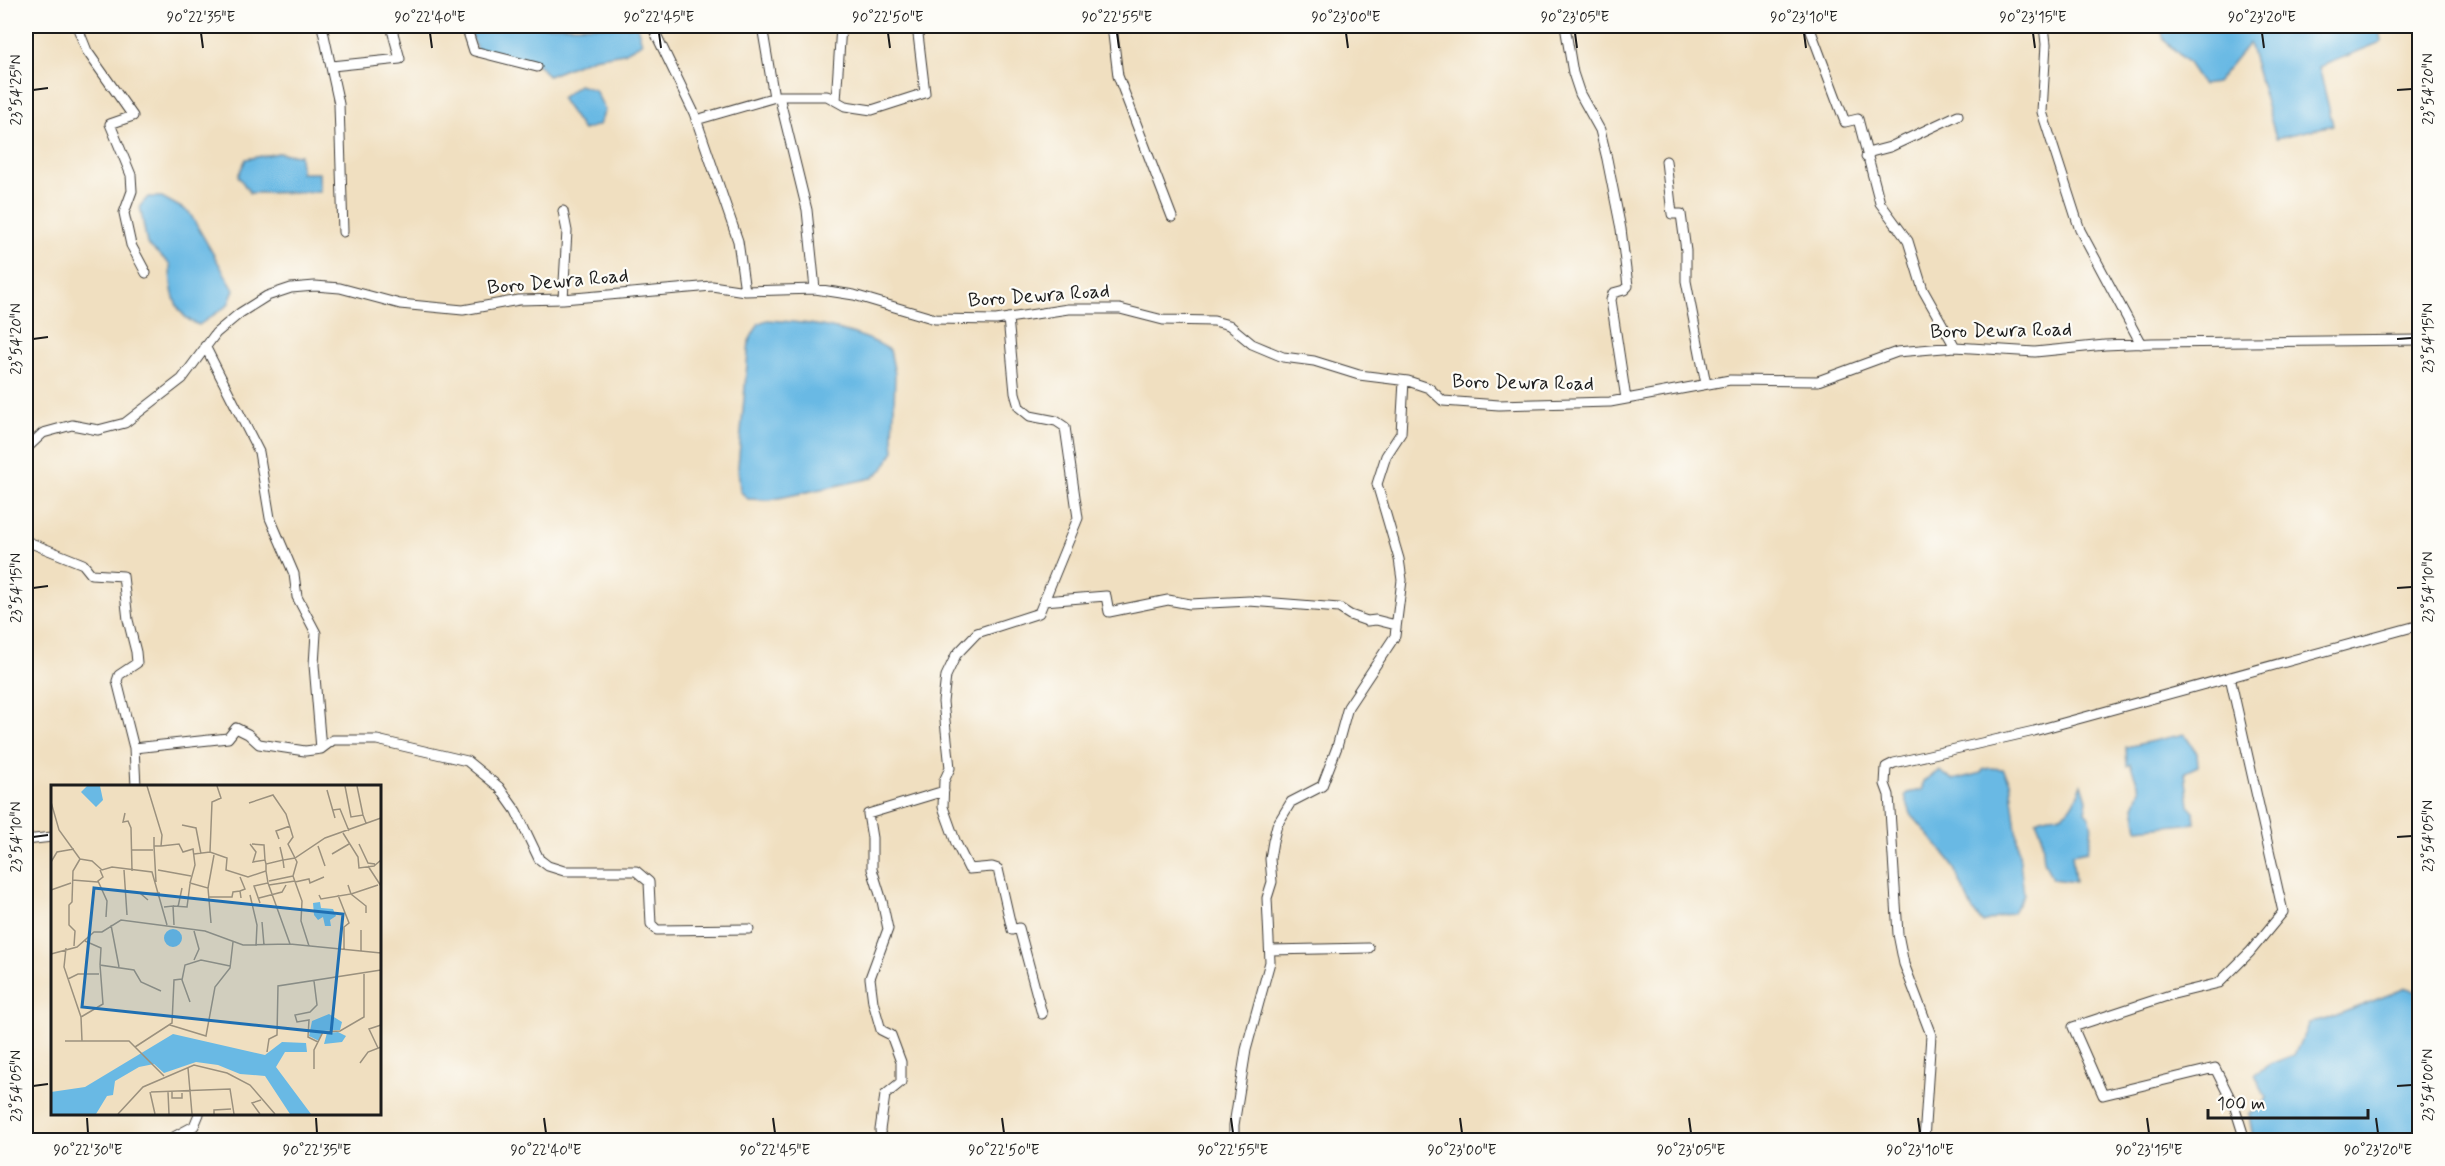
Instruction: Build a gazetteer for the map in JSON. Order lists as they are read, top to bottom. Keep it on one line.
{"streets":{"street":["Boro Dewra Road"]},"scale_bar":"100 m","coordinates":["90°22'35\"E","90°22'40\"E","90°22'45\"E","90°22'50\"E","90°22'55\"E","90°23'00\"E","90°23'05\"E","90°23'10\"E","90°23'15\"E","90°23'20\"E","23°54'20\"N","23°54'25\"N","23°54'15\"N","23°54'10\"N","23°54'05\"N","23°54'00\"N","90°22'30\"E"]}
